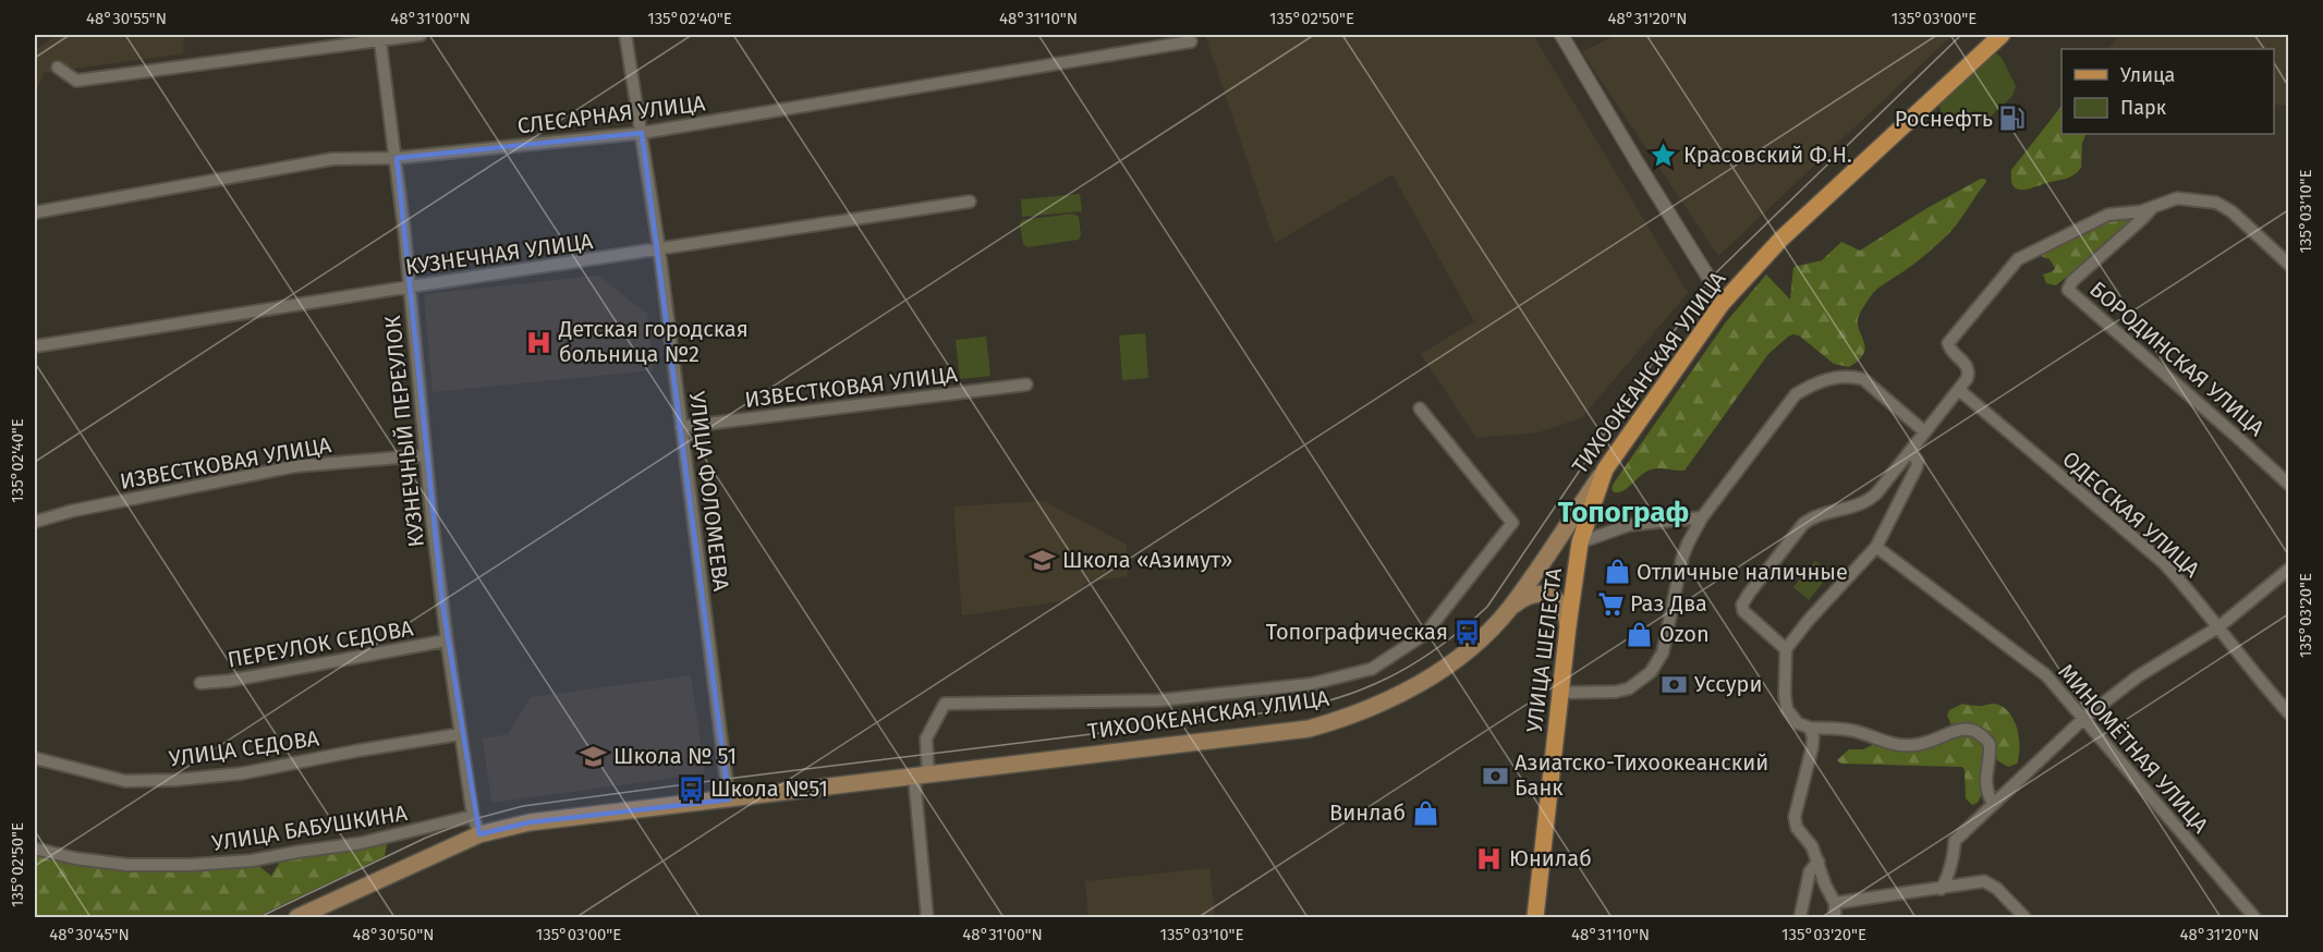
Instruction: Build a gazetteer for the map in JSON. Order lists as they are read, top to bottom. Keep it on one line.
{"streets":{"main road":["ТИХООКЕАНСКАЯ УЛИЦА","УЛИЦА ШЕЛЕСТА"],"street":["СЛЕСАРНАЯ УЛИЦА","КУЗНЕЧНАЯ УЛИЦА","БОРОДИНСКАЯ УЛИЦА","ИЗВЕСТКОВАЯ УЛИЦА","КУЗНЕЧНЫЙ ПЕРЕУЛОК","УЛИЦА ФОЛОМЕЕВА","ОДЕССКАЯ УЛИЦА","ПЕРЕУЛОК СЕДОВА","УЛИЦА СЕДОВА","МИНОМЁТНАЯ УЛИЦА","УЛИЦА БАБУШКИНА"]},"crossings":[["СЛЕСАРНАЯ УЛИЦА","КУЗНЕЧНЫЙ ПЕРЕУЛОК"],["СЛЕСАРНАЯ УЛИЦА","УЛИЦА ФОЛОМЕЕВА"],["КУЗНЕЧНАЯ УЛИЦА","КУЗНЕЧНЫЙ ПЕРЕУЛОК"],["КУЗНЕЧНАЯ УЛИЦА","УЛИЦА ФОЛОМЕЕВА"],["ТИХООКЕАНСКАЯ УЛИЦА","КУЗНЕЧНЫЙ ПЕРЕУЛОК"],["ТИХООКЕАНСКАЯ УЛИЦА","УЛИЦА ФОЛОМЕЕВА"],["ТИХООКЕАНСКАЯ УЛИЦА","УЛИЦА ШЕЛЕСТА"],["ИЗВЕСТКОВАЯ УЛИЦА","КУЗНЕЧНЫЙ ПЕРЕУЛОК"],["ИЗВЕСТКОВАЯ УЛИЦА","УЛИЦА ФОЛОМЕЕВА"],["КУЗНЕЧНЫЙ ПЕРЕУЛОК","ПЕРЕУЛОК СЕДОВА"],["КУЗНЕЧНЫЙ ПЕРЕУЛОК","УЛИЦА СЕДОВА"],["КУЗНЕЧНЫЙ ПЕРЕУЛОК","УЛИЦА БАБУШКИНА"]],"districts":["Топограф"],"places":{"fuel station":["Роснефть"],"place":["Красовский Ф.Н."],"hospital":["Детская городская больница №2","Юнилаб"],"school or university":["Школа «Азимут»","Школа № 51"],"shop":["Отличные наличные","Ozon","Винлаб"],"supermarket":["Раз Два"],"bus stop":["Топографическая","Школа №51"],"bank":["Уссури","Азиатско-Тихоокеанский Банк"]},"legend":["Улица","Парк"],"coordinates":["48°30'55\"N","48°31'00\"N","135°02'40\"E","48°31'10\"N","135°02'50\"E","48°31'20\"N","135°03'00\"E","135°03'10\"E","135°03'20\"E","48°30'45\"N","48°30'50\"N"]}
